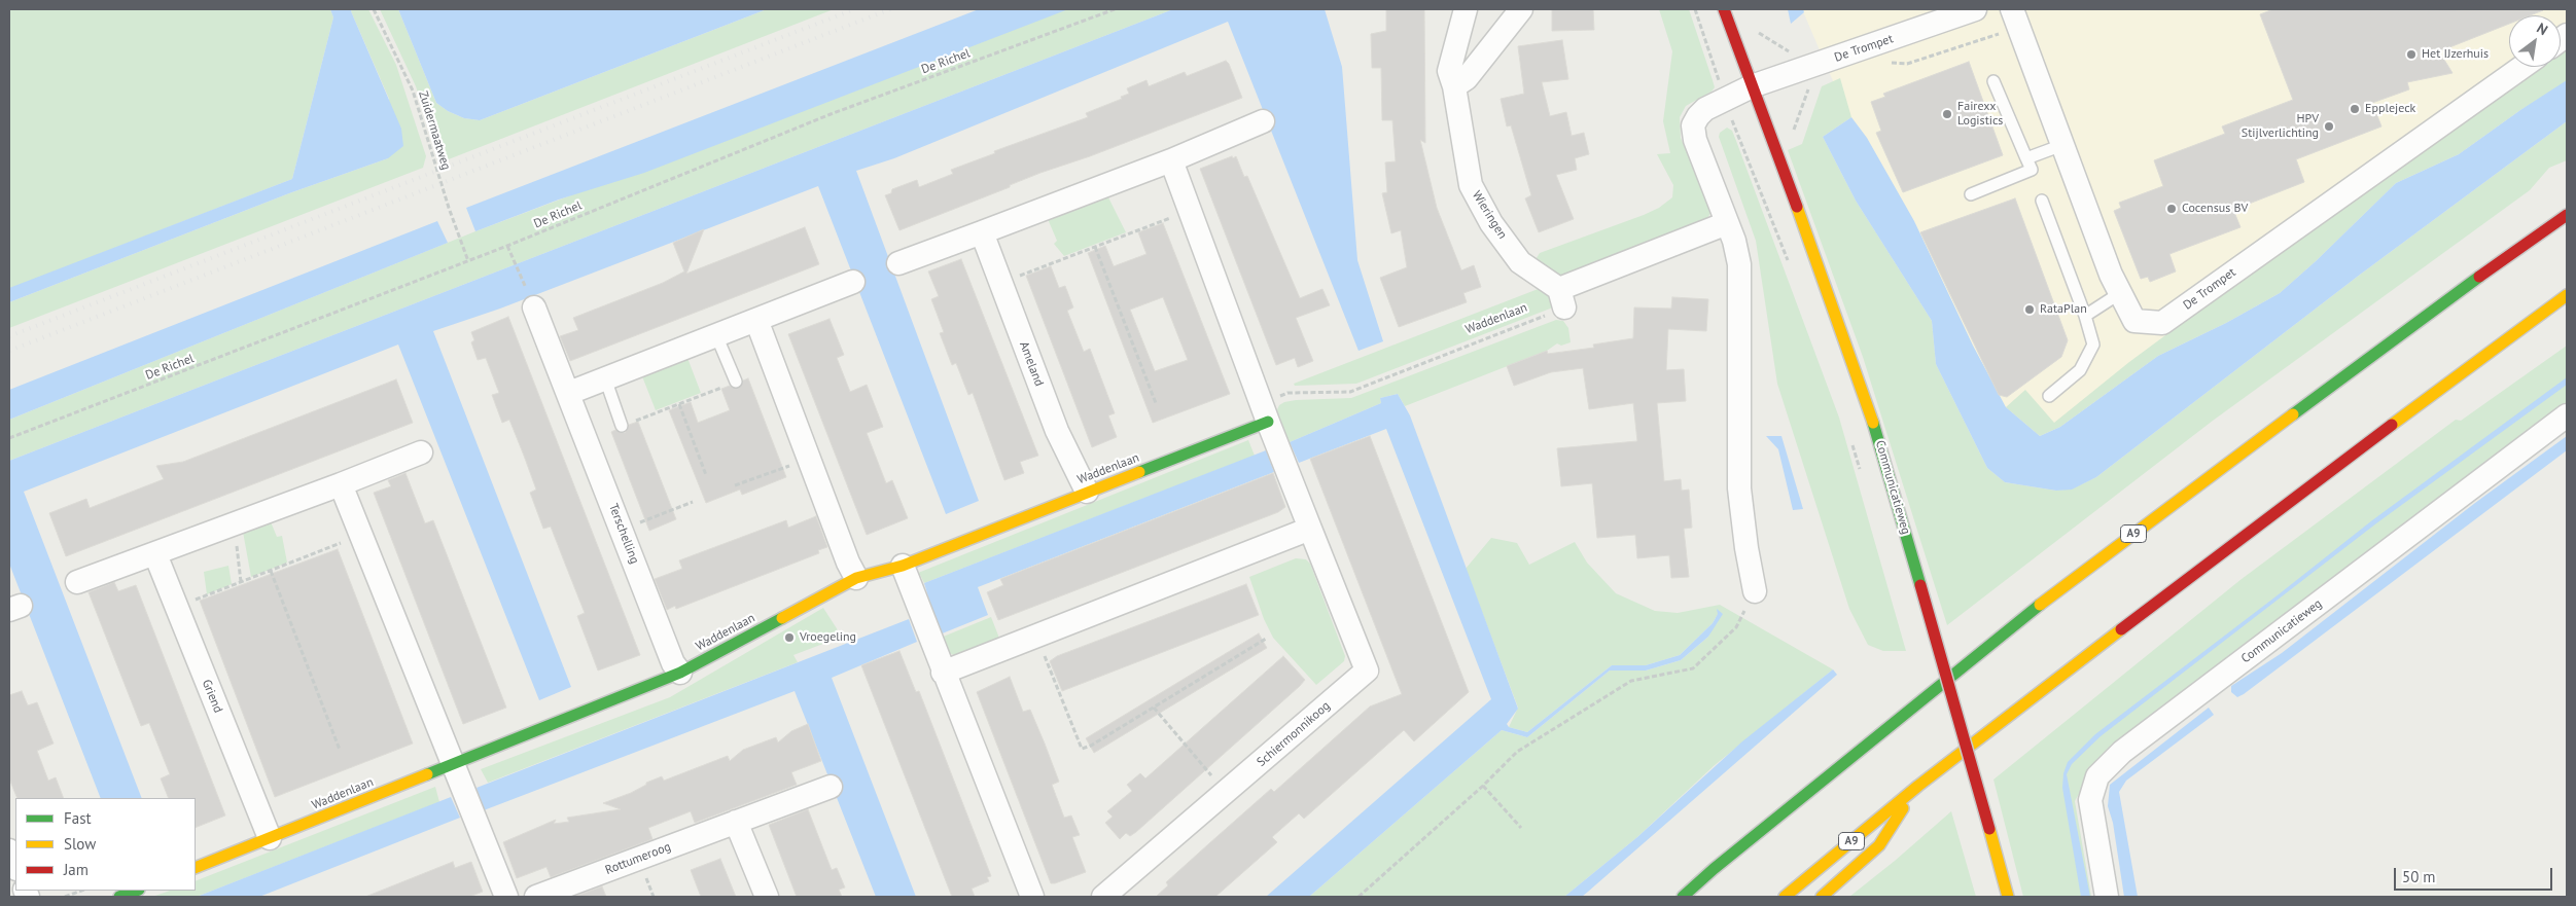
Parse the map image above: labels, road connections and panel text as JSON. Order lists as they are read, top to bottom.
{
  "streets": {
    "main road": ["Waddenlaan", "Communicatieweg", "A9"],
    "street": [
      "De Trompet",
      "Wieringen",
      "Ameland",
      "Terschelling",
      "Griend",
      "Schiermonnikoog",
      "Rottumeroog"
    ],
    "path": ["De Richel", "Zuidermaatweg"]
  },
  "crossings": [
    ["De Trompet", "Communicatieweg"],
    ["De Richel", "Zuidermaatweg"],
    ["Wieringen", "Waddenlaan"],
    ["Waddenlaan", "Ameland"],
    ["Waddenlaan", "Terschelling"],
    ["Waddenlaan", "Griend"],
    ["Waddenlaan", "Schiermonnikoog"]
  ],
  "places": [
    "Het IJzerhuis",
    "Epplejeck",
    "Fairexx Logistics",
    "HPV Stijlverlichting",
    "Cocensus BV",
    "RataPlan",
    "Vroegeling"
  ],
  "legend": ["Fast", "Slow", "Jam"],
  "scale_bar": "50 m",
  "north": "top right"
}
